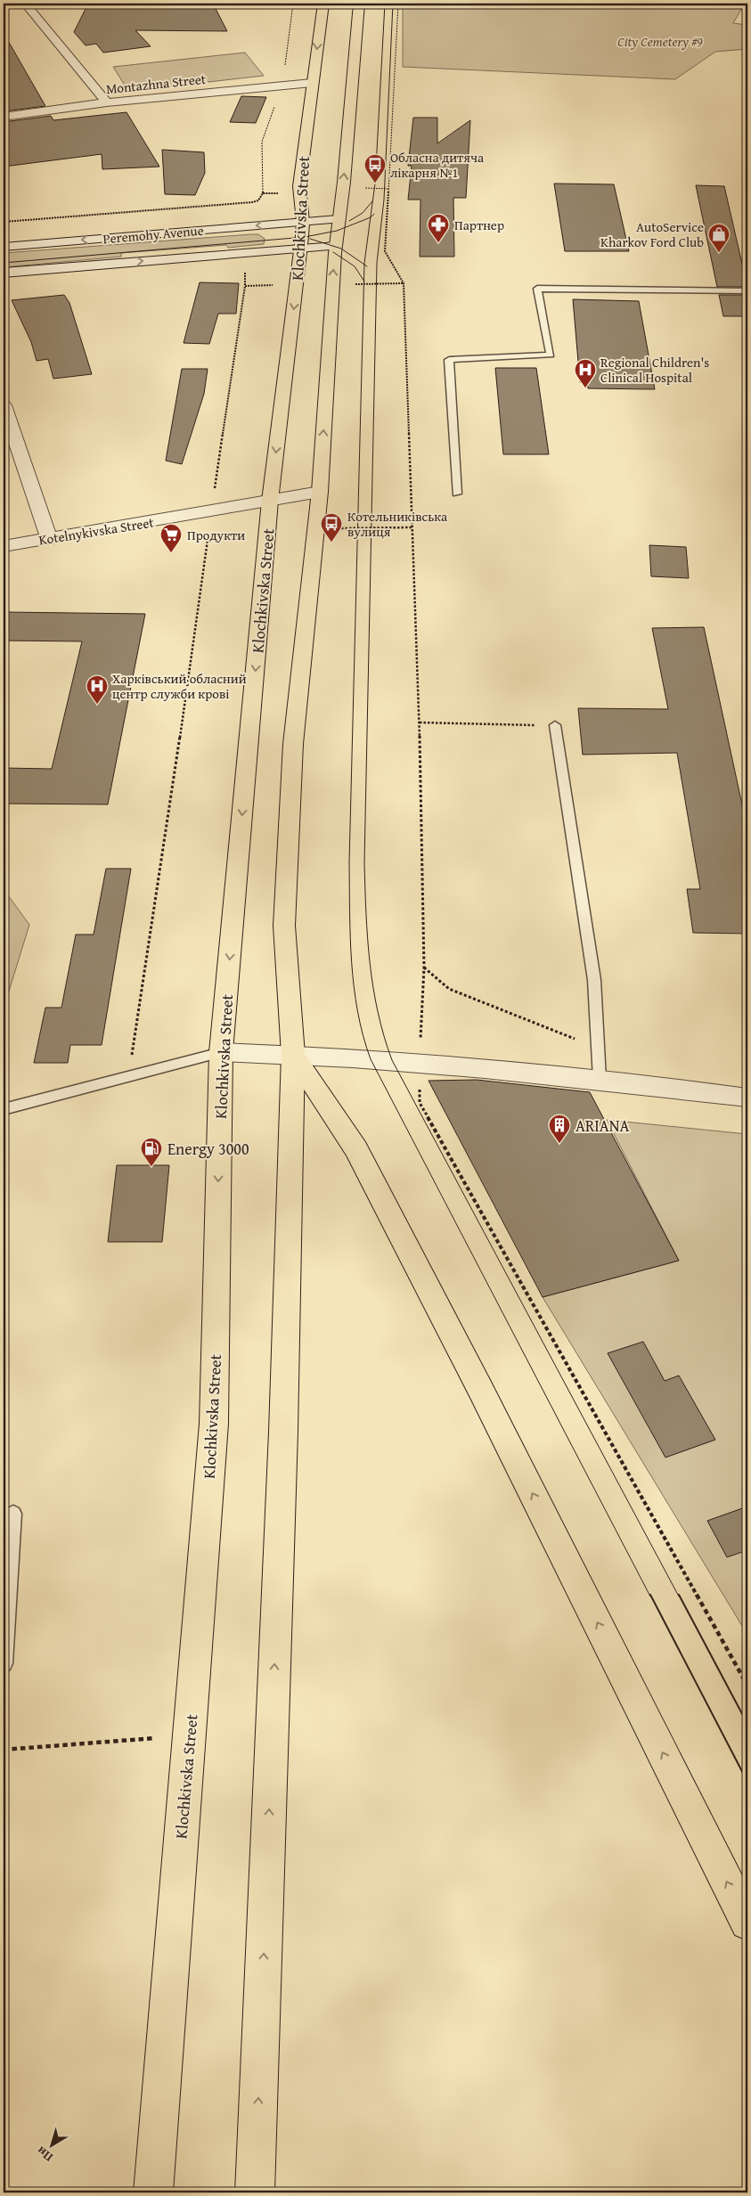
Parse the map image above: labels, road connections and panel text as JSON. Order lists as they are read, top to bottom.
{
  "streets": {
    "main road": ["Klochkivska Street"],
    "street": ["Montazhna Street", "Peremohy Avenue", "Kotelnykivska Street"]
  },
  "crossings": [
    ["Montazhna Street", "Klochkivska Street"],
    ["Klochkivska Street", "Peremohy Avenue"],
    ["Klochkivska Street", "Kotelnykivska Street"]
  ],
  "parks": ["City Cemetery #9"],
  "places": {
    "bus stop": ["Обласна дитяча лікарня №1", "Котельниківська вулиця"],
    "pharmacy": ["Партнер"],
    "shop": ["AutoService Kharkov Ford Club"],
    "hospital": ["Regional Children's Clinical Hospital", "Харківський обласний центр служби крові"],
    "supermarket": ["Продукти"],
    "building": ["ARIANA"],
    "fuel station": ["Energy 3000"]
  },
  "north": "bottom left"
}
